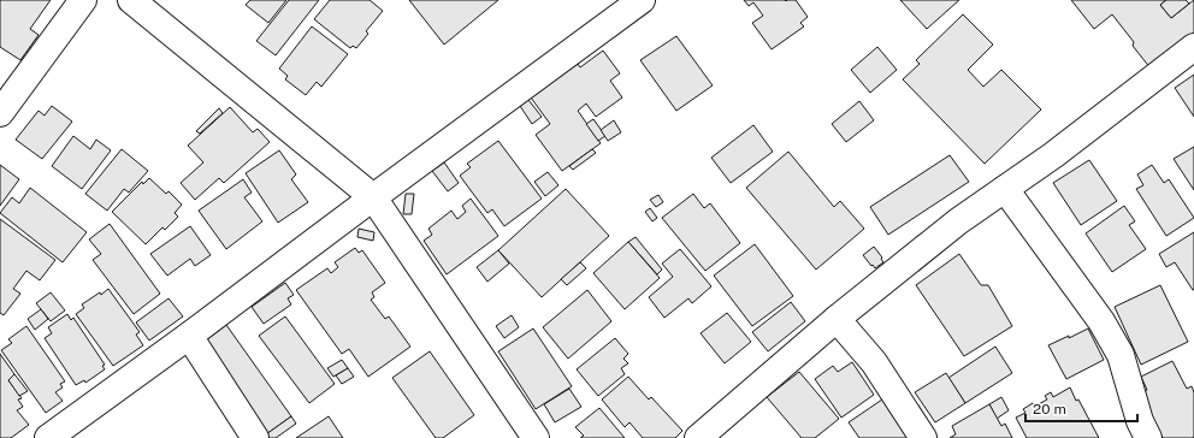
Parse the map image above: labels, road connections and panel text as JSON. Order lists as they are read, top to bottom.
{
  "scale_bar": "20 m"
}
